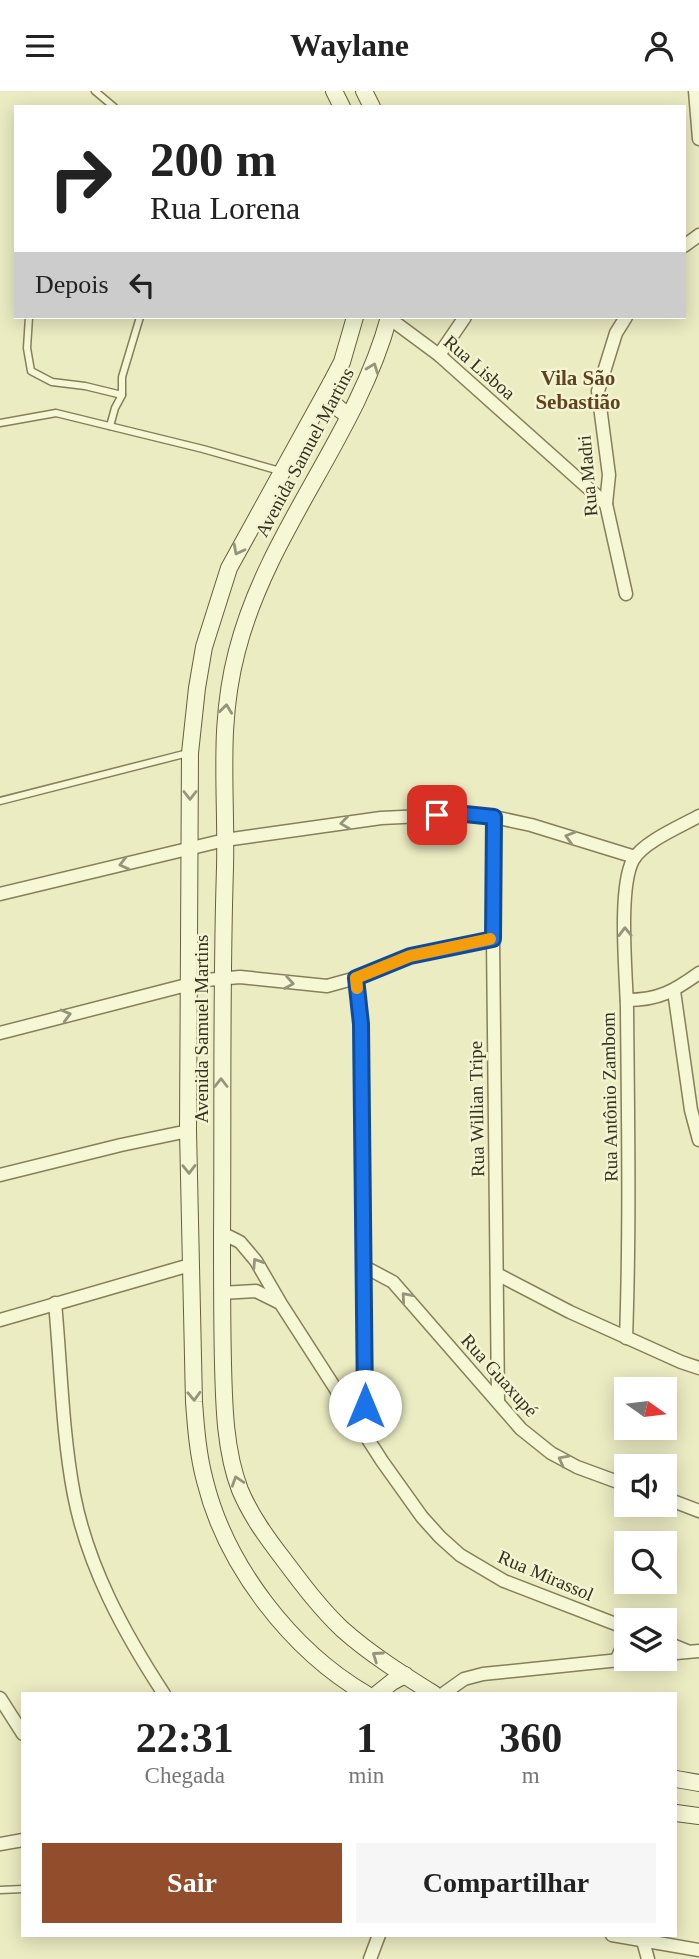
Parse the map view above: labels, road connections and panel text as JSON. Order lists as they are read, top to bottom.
{
  "streets": {
    "main road": ["Avenida Samuel Martins"],
    "street": [
      "Rua Lisboa",
      "Rua Madri",
      "Rua Antônio Zambom",
      "Rua Willian Tripe",
      "Rua Guaxupé",
      "Rua Mirassol"
    ]
  },
  "crossings": [
    ["Rua Lisboa", "Rua Madri"],
    ["Avenida Samuel Martins", "Rua Mirassol"],
    ["Rua Willian Tripe", "Rua Guaxupé"]
  ],
  "one_way": ["Rua Guaxupé"],
  "districts": ["Vila São Sebastião"],
  "north": "right",
  "page": {
    "header": "Waylane",
    "turn": ["200 m", "Rua Lorena"],
    "then": "Depois",
    "eta": [
      "22:31",
      "Chegada",
      "1",
      "min",
      "360",
      "m"
    ],
    "buttons": ["Sair", "Compartilhar"]
  }
}
